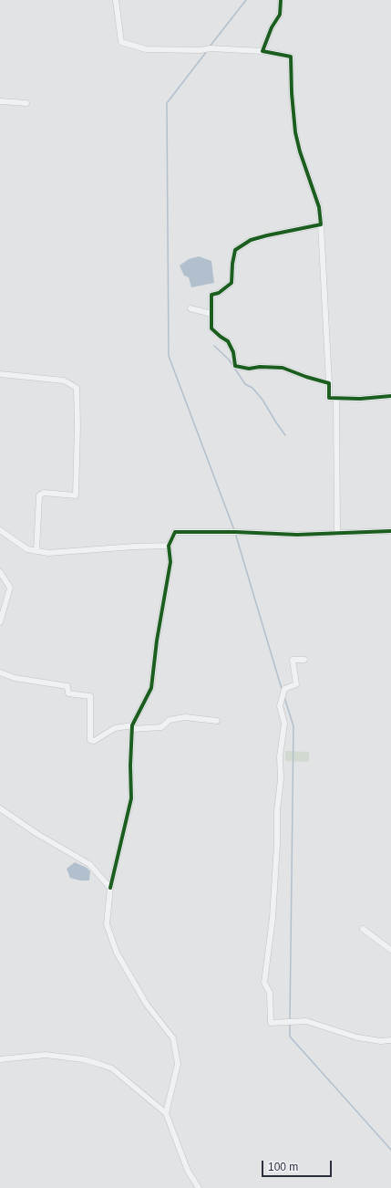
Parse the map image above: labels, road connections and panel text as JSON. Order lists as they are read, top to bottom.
{
  "scale_bar": "100 m"
}
